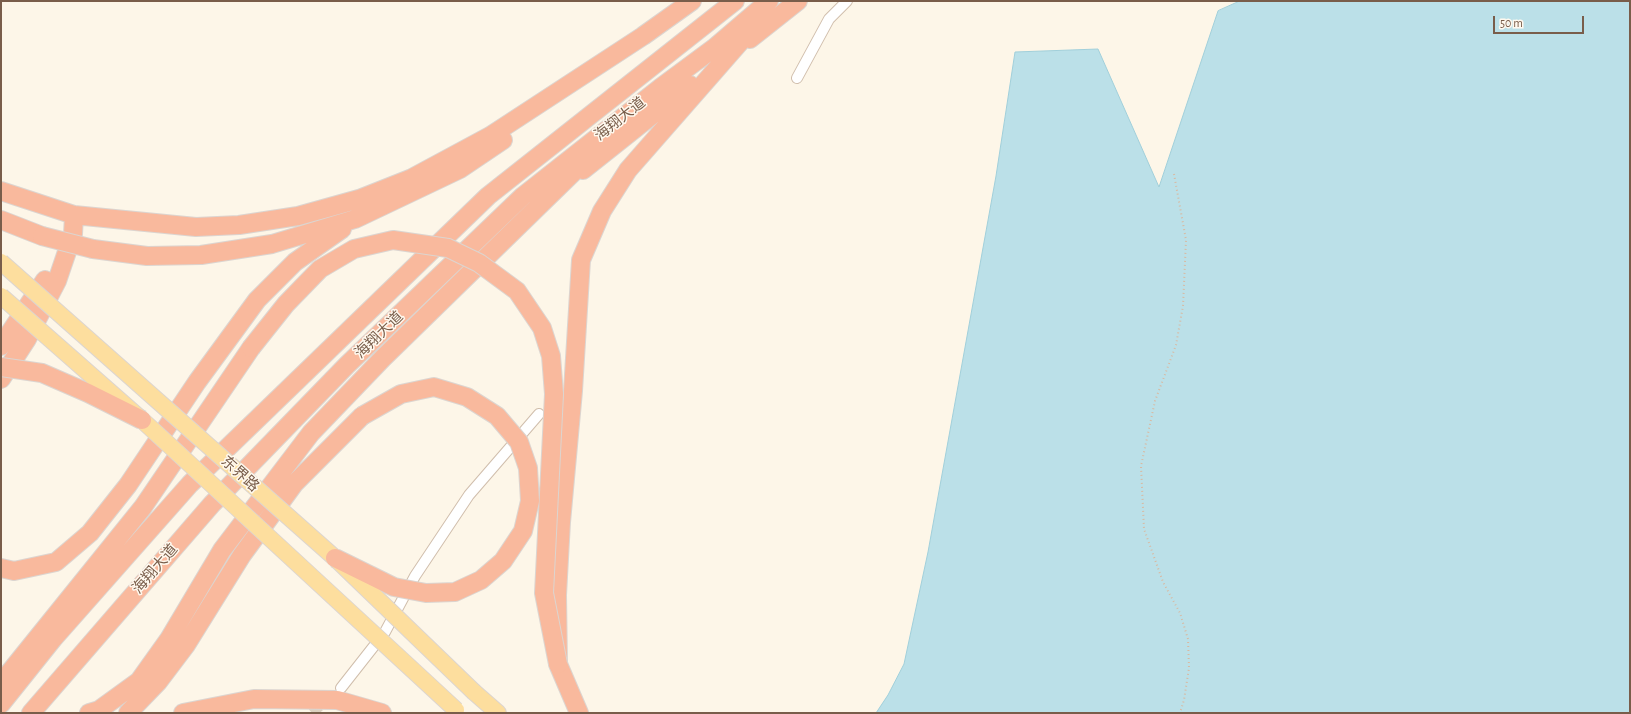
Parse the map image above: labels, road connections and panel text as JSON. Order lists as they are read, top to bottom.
{
  "streets": {
    "highway": ["海翔大道"],
    "main road": ["东界路"]
  },
  "scale_bar": "50 m"
}
